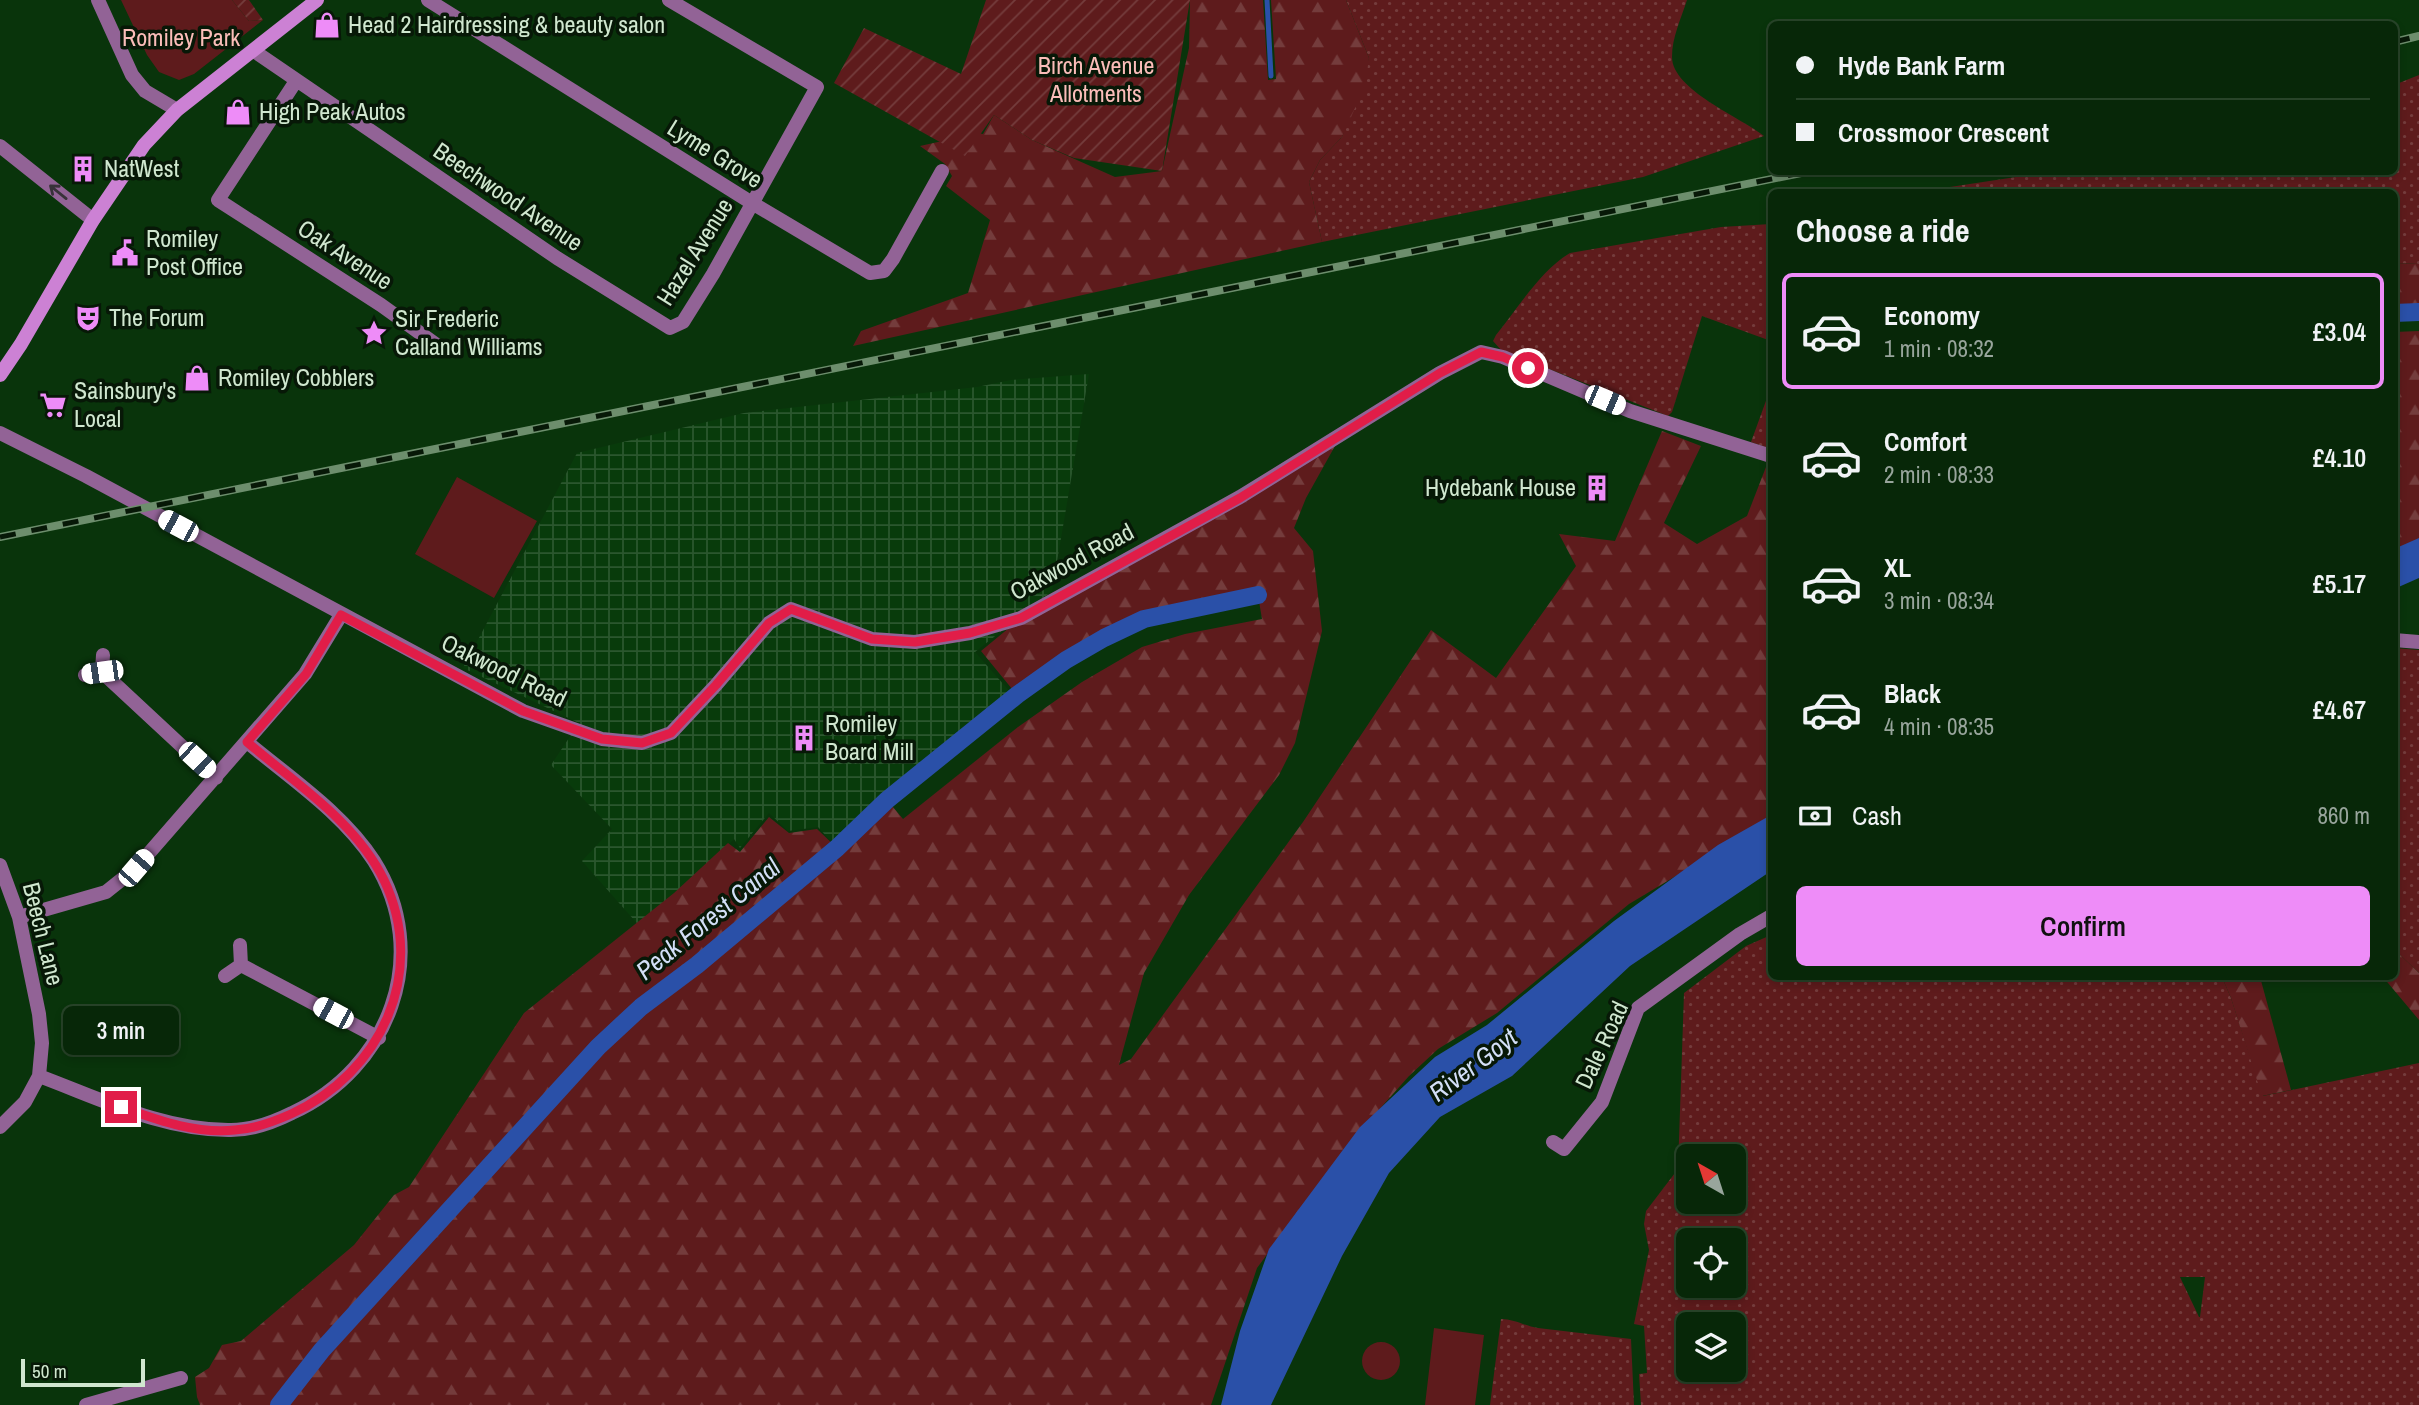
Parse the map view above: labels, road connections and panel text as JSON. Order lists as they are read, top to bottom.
{
  "streets": {
    "street": [
      "Lyme Grove",
      "Beechwood Avenue",
      "Hazel Avenue",
      "Oak Avenue",
      "Oakwood Road",
      "Beech Lane",
      "Dale Road"
    ]
  },
  "crossings": [
    ["Lyme Grove", "Hazel Avenue"],
    ["Beechwood Avenue", "Hazel Avenue"],
    ["Beechwood Avenue", "Oak Avenue"]
  ],
  "water": ["Peak Forest Canal", "River Goyt"],
  "parks": ["Romiley Park", "Birch Avenue Allotments"],
  "places": {
    "shop": ["Head 2 Hairdressing & beauty salon", "High Peak Autos", "Romiley Cobblers"],
    "building": ["NatWest", "Hydebank House", "Romiley Board Mill"],
    "public building": ["Romiley Post Office"],
    "theatre": ["The Forum"],
    "place": ["Sir Frederic Calland Williams"],
    "supermarket": ["Sainsbury's Local"]
  },
  "scale_bar": "50 m",
  "north": "top left",
  "page": {
    "banner": ["Hyde Bank Farm", "Crossmoor Crescent"],
    "heading": "Choose a ride",
    "list": [
      {
        "name": "Economy",
        "note": "1 min · 08:32",
        "value": "£3.04"
      },
      {
        "name": "Comfort",
        "note": "2 min · 08:33",
        "value": "£4.10"
      },
      {
        "name": "XL",
        "note": "3 min · 08:34",
        "value": "£5.17"
      },
      {
        "name": "Black",
        "note": "4 min · 08:35",
        "value": "£4.67"
      }
    ],
    "pay": ["Cash", "860 m"],
    "buttons": "Confirm",
    "bubble": "3 min",
    "scale": "50 m"
  }
}
